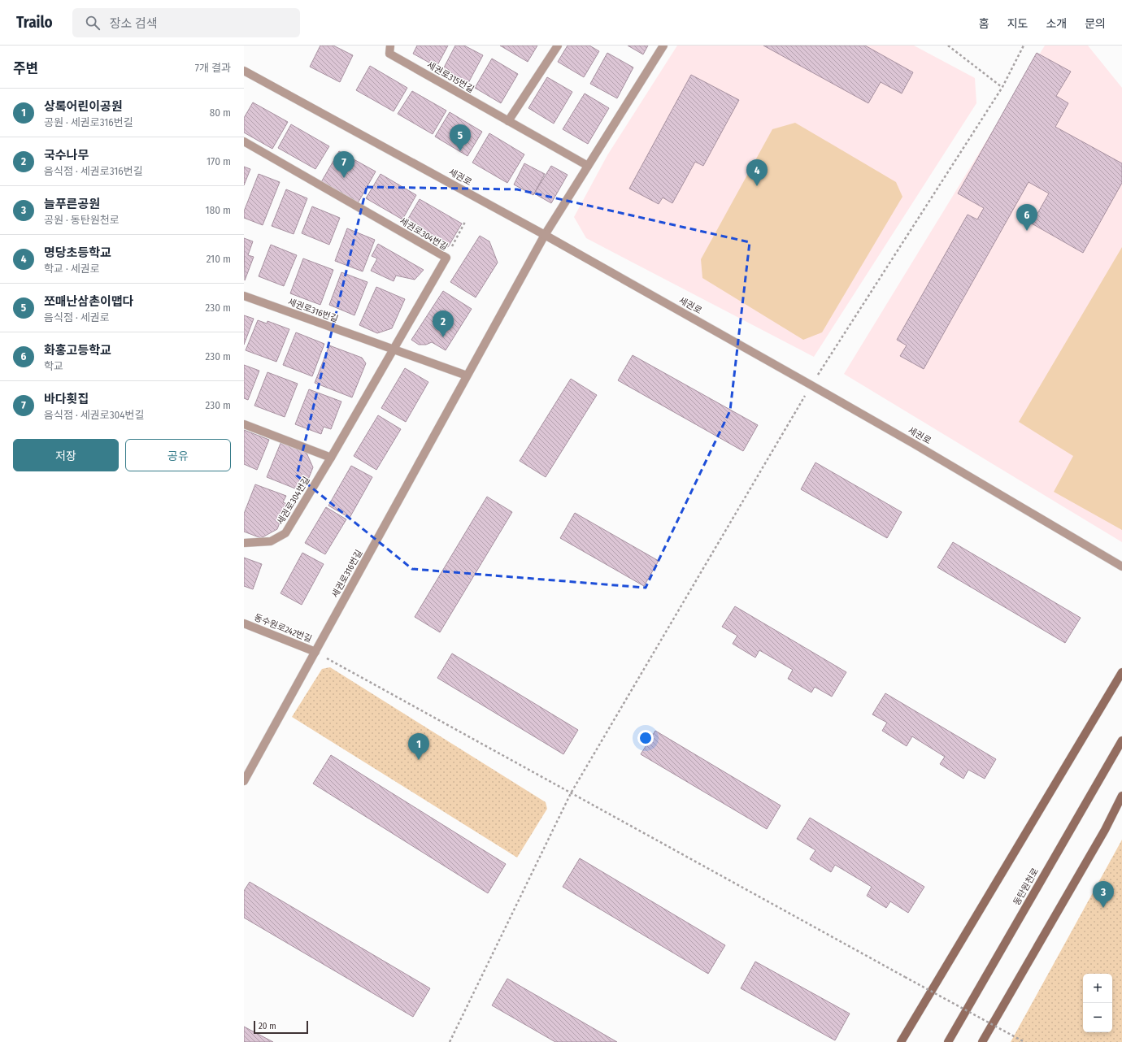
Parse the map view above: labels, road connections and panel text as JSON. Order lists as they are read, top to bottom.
{
  "streets": {
    "main road": ["동탄원천로"],
    "street": [
      "세권로315번길",
      "세권로",
      "세권로304번길",
      "세권로316번길",
      "동수원로242번길"
    ]
  },
  "crossings": [
    ["세권로", "세권로316번길"],
    ["세권로304번길", "세권로316번길"],
    ["세권로316번길", "동수원로242번길"]
  ],
  "scale_bar": "20 m",
  "page": {
    "header": "Trailo",
    "search": "장소 검색",
    "nav": [
      "홈",
      "지도",
      "소개",
      "문의"
    ],
    "heading": ["주변", "7개 결과"],
    "list": [
      {
        "mark": "1",
        "name": "상록어린이공원",
        "note": "공원 · 세권로316번길",
        "value": "80 m"
      },
      {
        "mark": "2",
        "name": "국수나무",
        "note": "음식점 · 세권로316번길",
        "value": "170 m"
      },
      {
        "mark": "3",
        "name": "늘푸른공원",
        "note": "공원 · 동탄원천로",
        "value": "180 m"
      },
      {
        "mark": "4",
        "name": "명당초등학교",
        "note": "학교 · 세권로",
        "value": "210 m"
      },
      {
        "mark": "5",
        "name": "쪼매난삼촌이맵다",
        "note": "음식점 · 세권로",
        "value": "230 m"
      },
      {
        "mark": "6",
        "name": "화홍고등학교",
        "note": "학교",
        "value": "230 m"
      },
      {
        "mark": "7",
        "name": "바다횟집",
        "note": "음식점 · 세권로304번길",
        "value": "230 m"
      }
    ],
    "pins": [
      "5",
      "7",
      "4",
      "6",
      "2",
      "1",
      "3"
    ],
    "buttons": ["저장", "공유"],
    "map_buttons": ["+", "−"],
    "scale": "20 m"
  }
}
